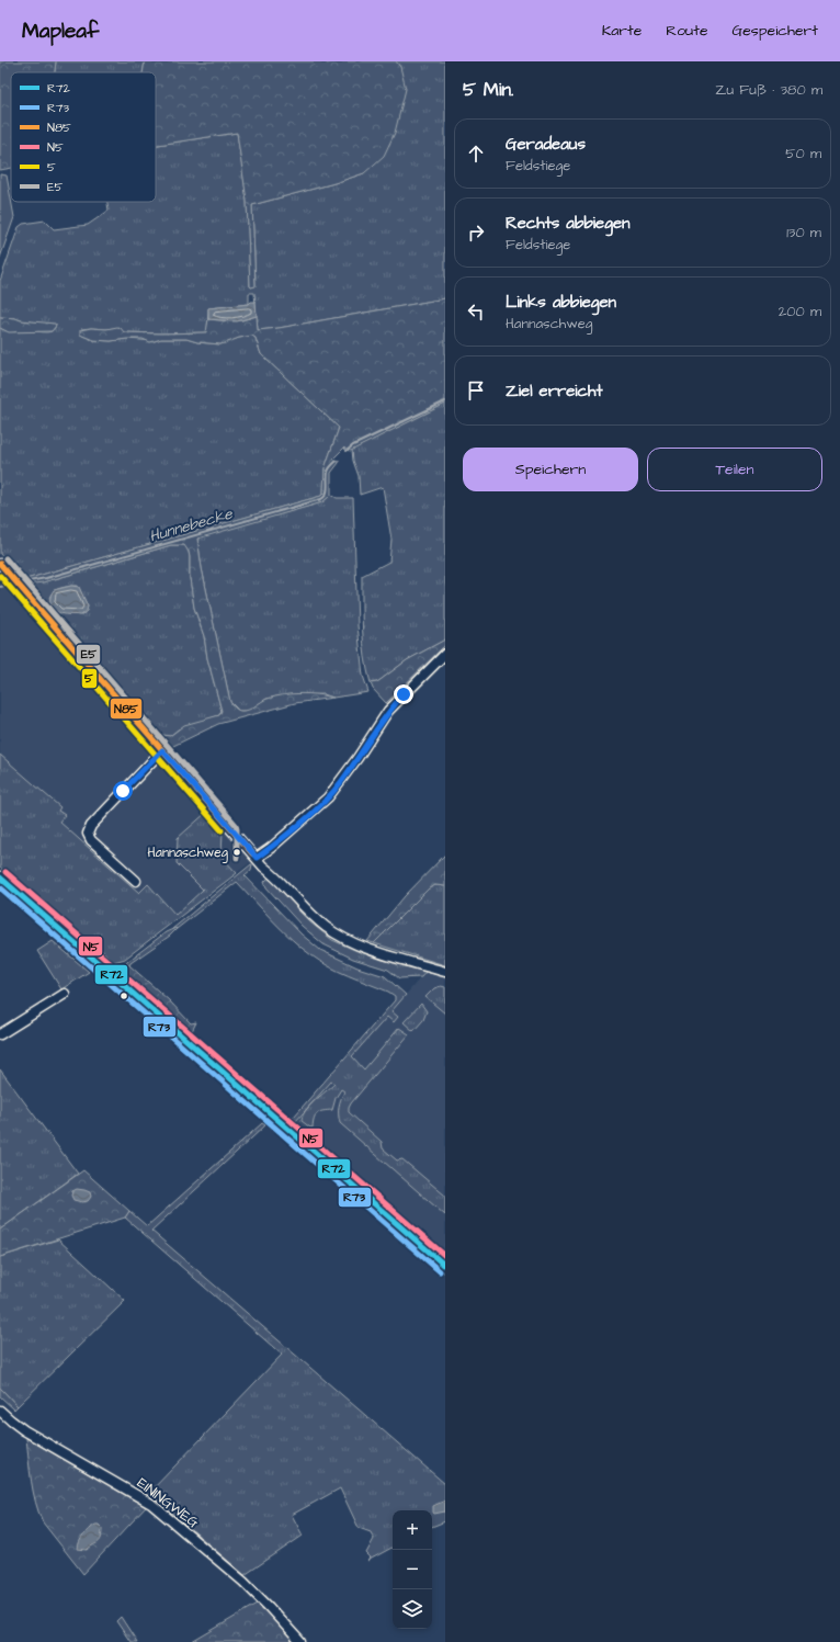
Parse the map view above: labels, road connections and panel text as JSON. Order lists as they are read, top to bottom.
{
  "streets": {
    "street": ["EININGWEG"]
  },
  "water": ["Hunnebecke"],
  "places": ["Hannaschweg"],
  "lines": [
    "transit line E5",
    "transit line N85",
    "transit line 5",
    "transit line N5",
    "transit line R72",
    "transit line R73"
  ],
  "legend": [
    "R72",
    "R73",
    "N85",
    "N5",
    "5",
    "E5"
  ],
  "page": {
    "header": "Mapleaf",
    "nav": ["Karte", "Route", "Gespeichert"],
    "heading": ["5 Min.", "Zu Fuß · 380 m"],
    "list": [
      ["Geradeaus", "Feldstiege", "50 m"],
      ["Rechts abbiegen", "Feldstiege", "130 m"],
      ["Links abbiegen", "Hannaschweg", "200 m"],
      "Ziel erreicht"
    ],
    "buttons": ["Speichern", "Teilen"],
    "map_buttons": ["+", "−"]
  }
}
